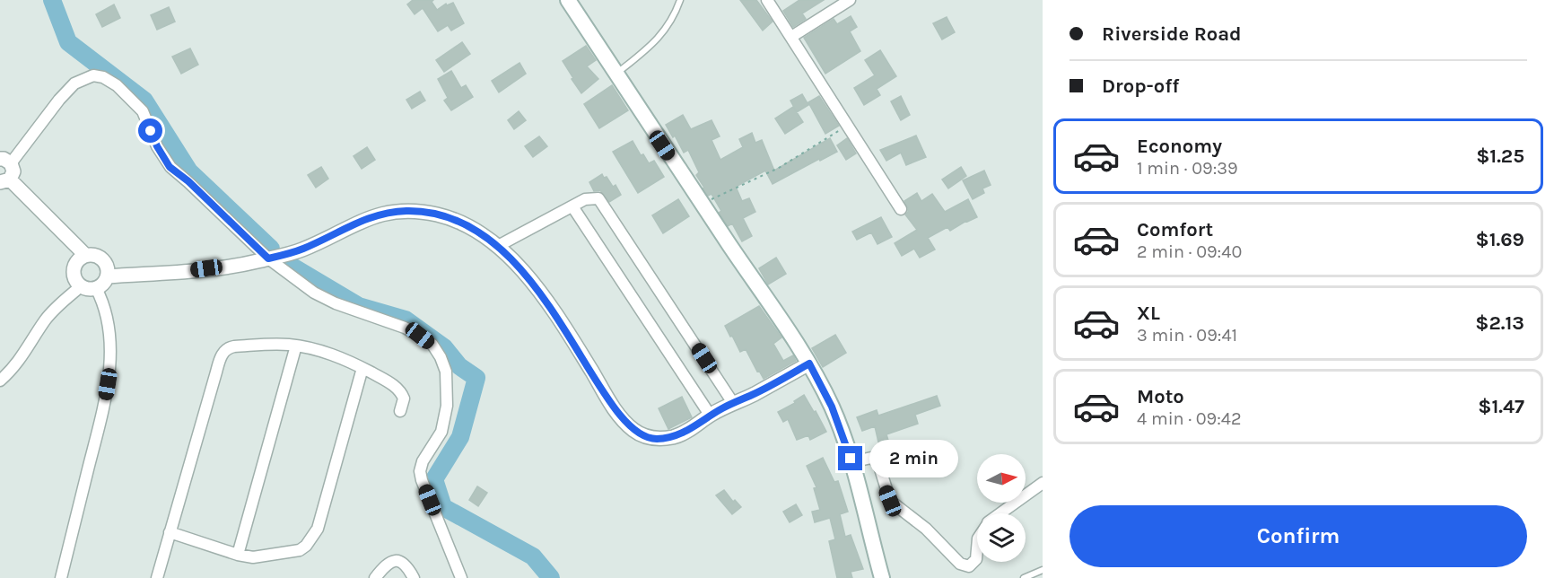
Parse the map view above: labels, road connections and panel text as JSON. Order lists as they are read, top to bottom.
{
  "north": "right",
  "page": {
    "banner": ["Riverside Road", "Drop-off"],
    "list": [
      {
        "name": "Economy",
        "note": "1 min · 09:39",
        "value": "$1.25"
      },
      {
        "name": "Comfort",
        "note": "2 min · 09:40",
        "value": "$1.69"
      },
      {
        "name": "XL",
        "note": "3 min · 09:41",
        "value": "$2.13"
      },
      {
        "name": "Moto",
        "note": "4 min · 09:42",
        "value": "$1.47"
      }
    ],
    "bubble": "2 min",
    "buttons": "Confirm"
  }
}
